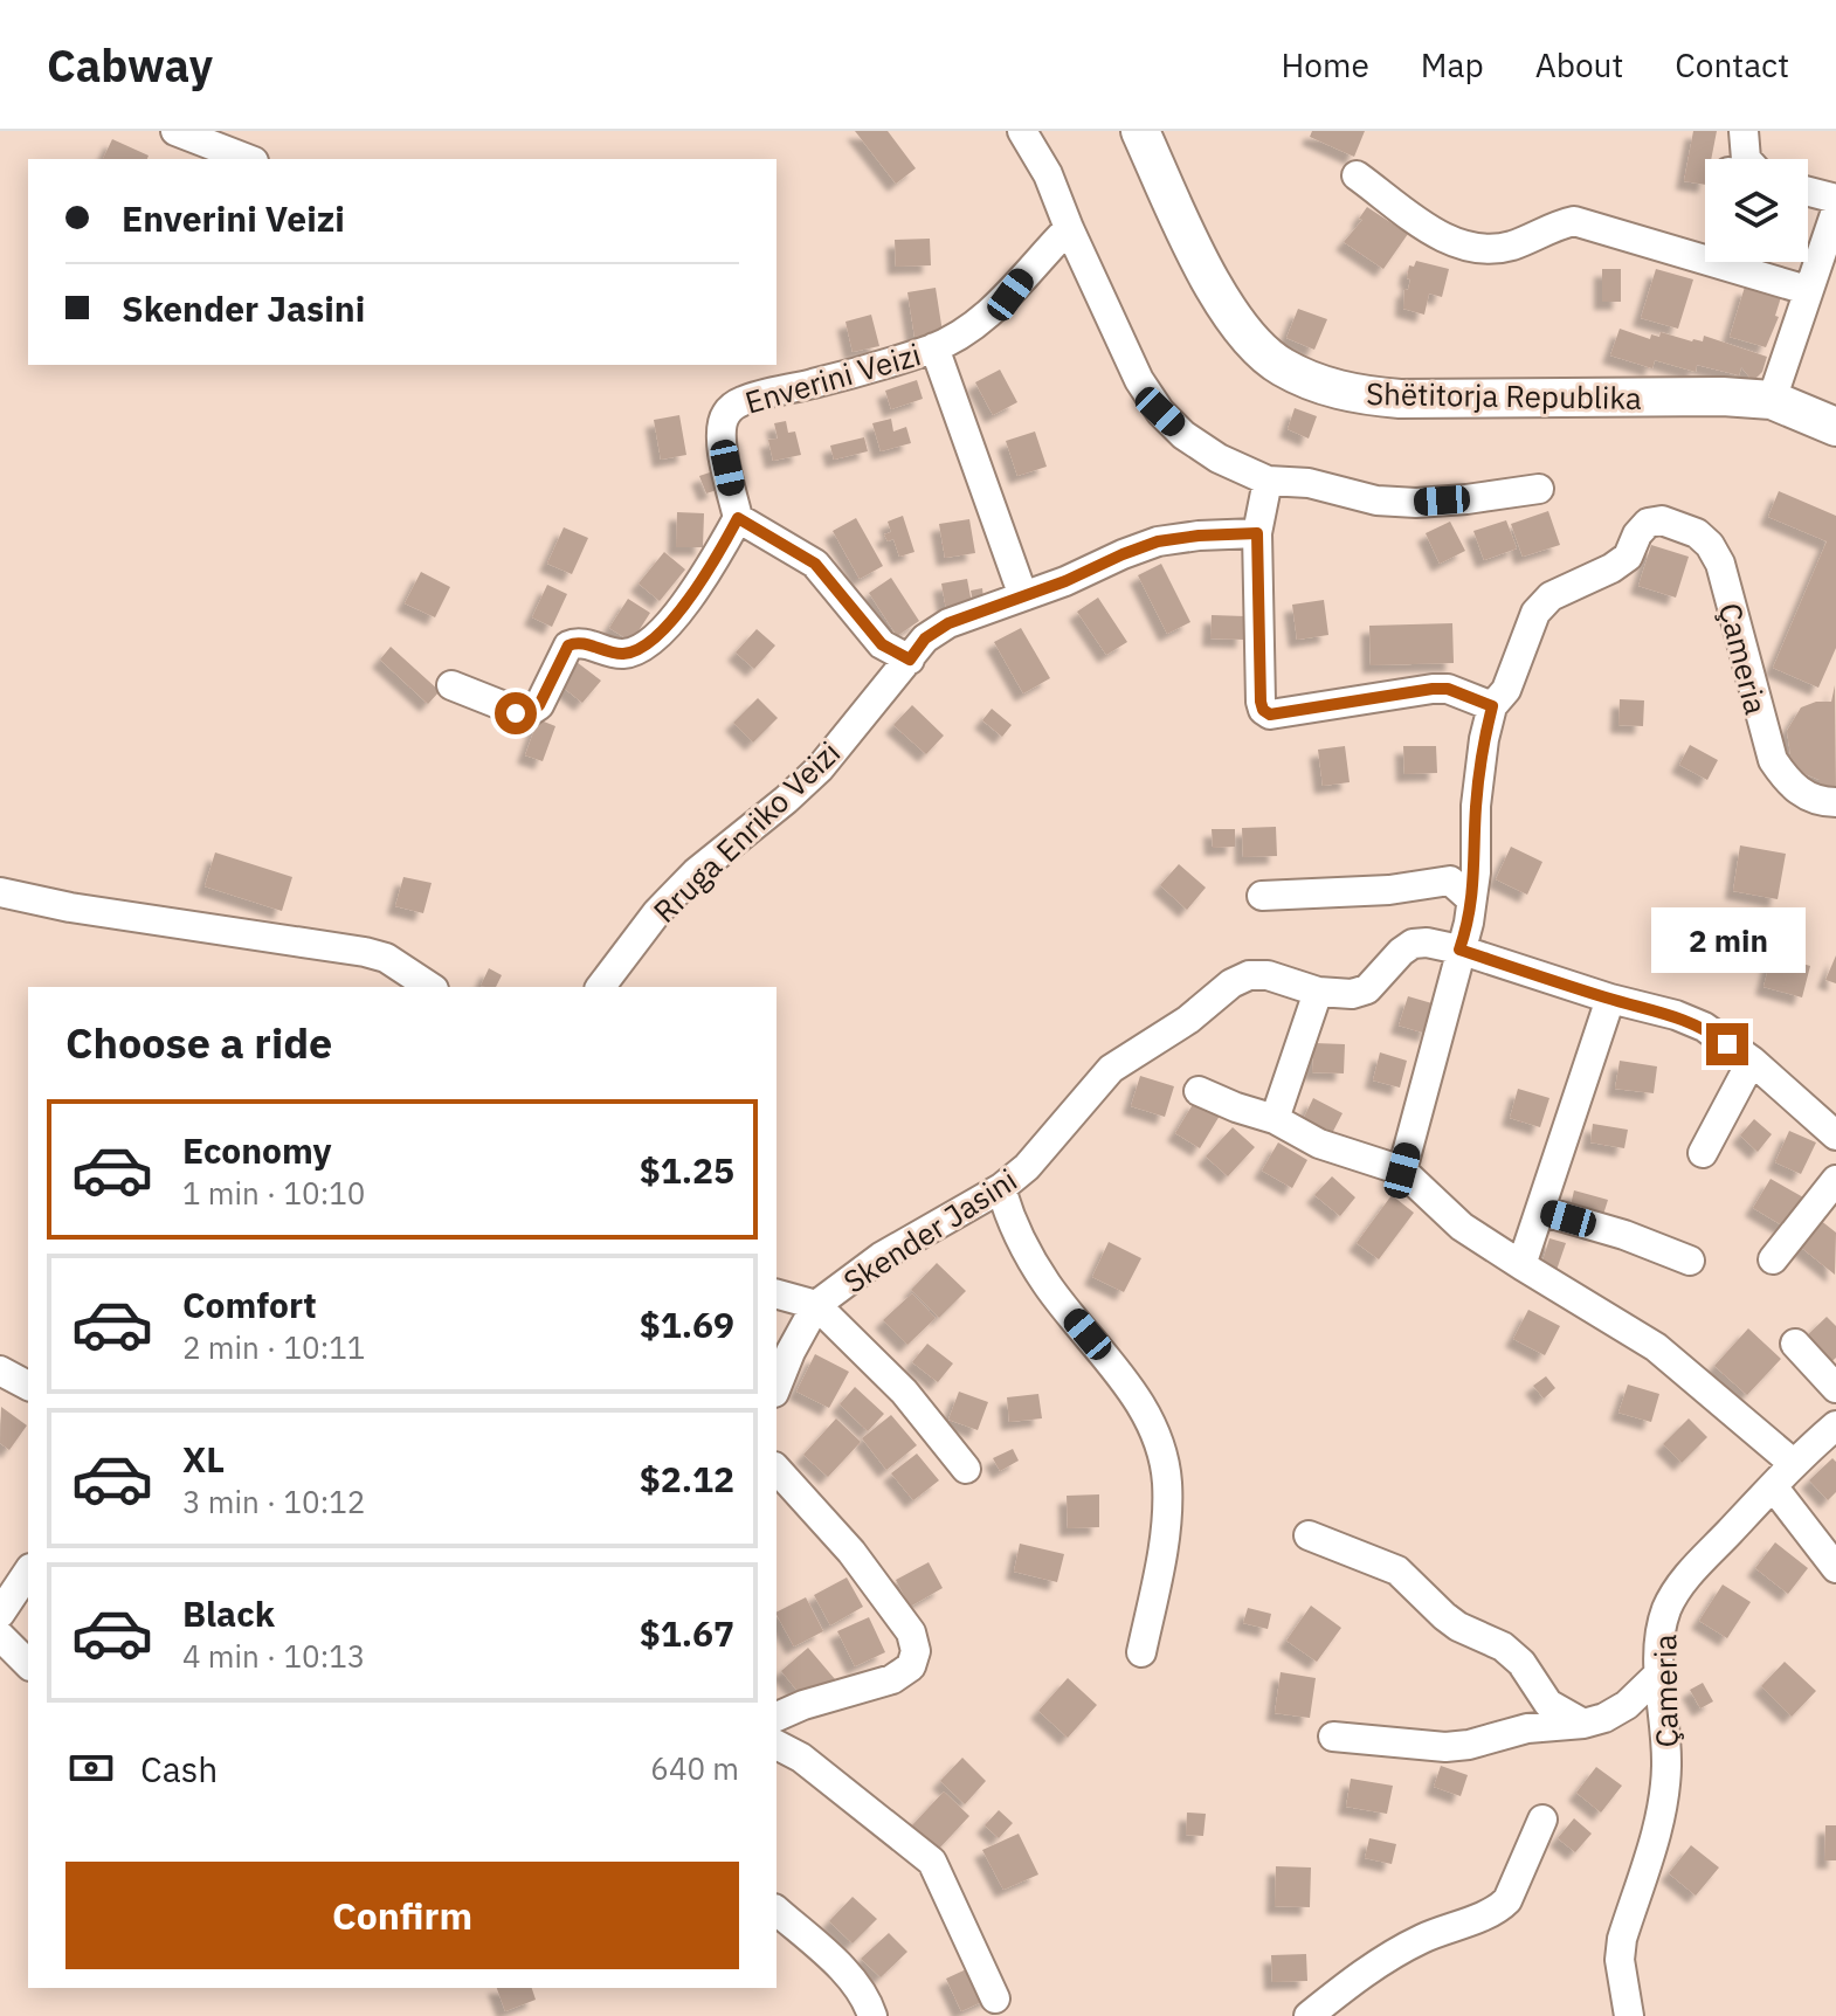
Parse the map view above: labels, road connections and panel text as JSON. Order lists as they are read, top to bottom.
{
  "streets": {
    "main road": ["Shëtitorja Republika"],
    "street": [
      "Enverini Veizi",
      "Çameria",
      "Rruga Enriko Veizi",
      "Skender Jasini"
    ]
  },
  "page": {
    "header": "Cabway",
    "nav": [
      "Home",
      "Map",
      "About",
      "Contact"
    ],
    "banner": ["Enverini Veizi", "Skender Jasini"],
    "bubble": "2 min",
    "heading": "Choose a ride",
    "list": [
      {
        "name": "Economy",
        "note": "1 min · 10:10",
        "value": "$1.25"
      },
      {
        "name": "Comfort",
        "note": "2 min · 10:11",
        "value": "$1.69"
      },
      {
        "name": "XL",
        "note": "3 min · 10:12",
        "value": "$2.12"
      },
      {
        "name": "Black",
        "note": "4 min · 10:13",
        "value": "$1.67"
      }
    ],
    "pay": ["Cash", "640 m"],
    "buttons": "Confirm"
  }
}
